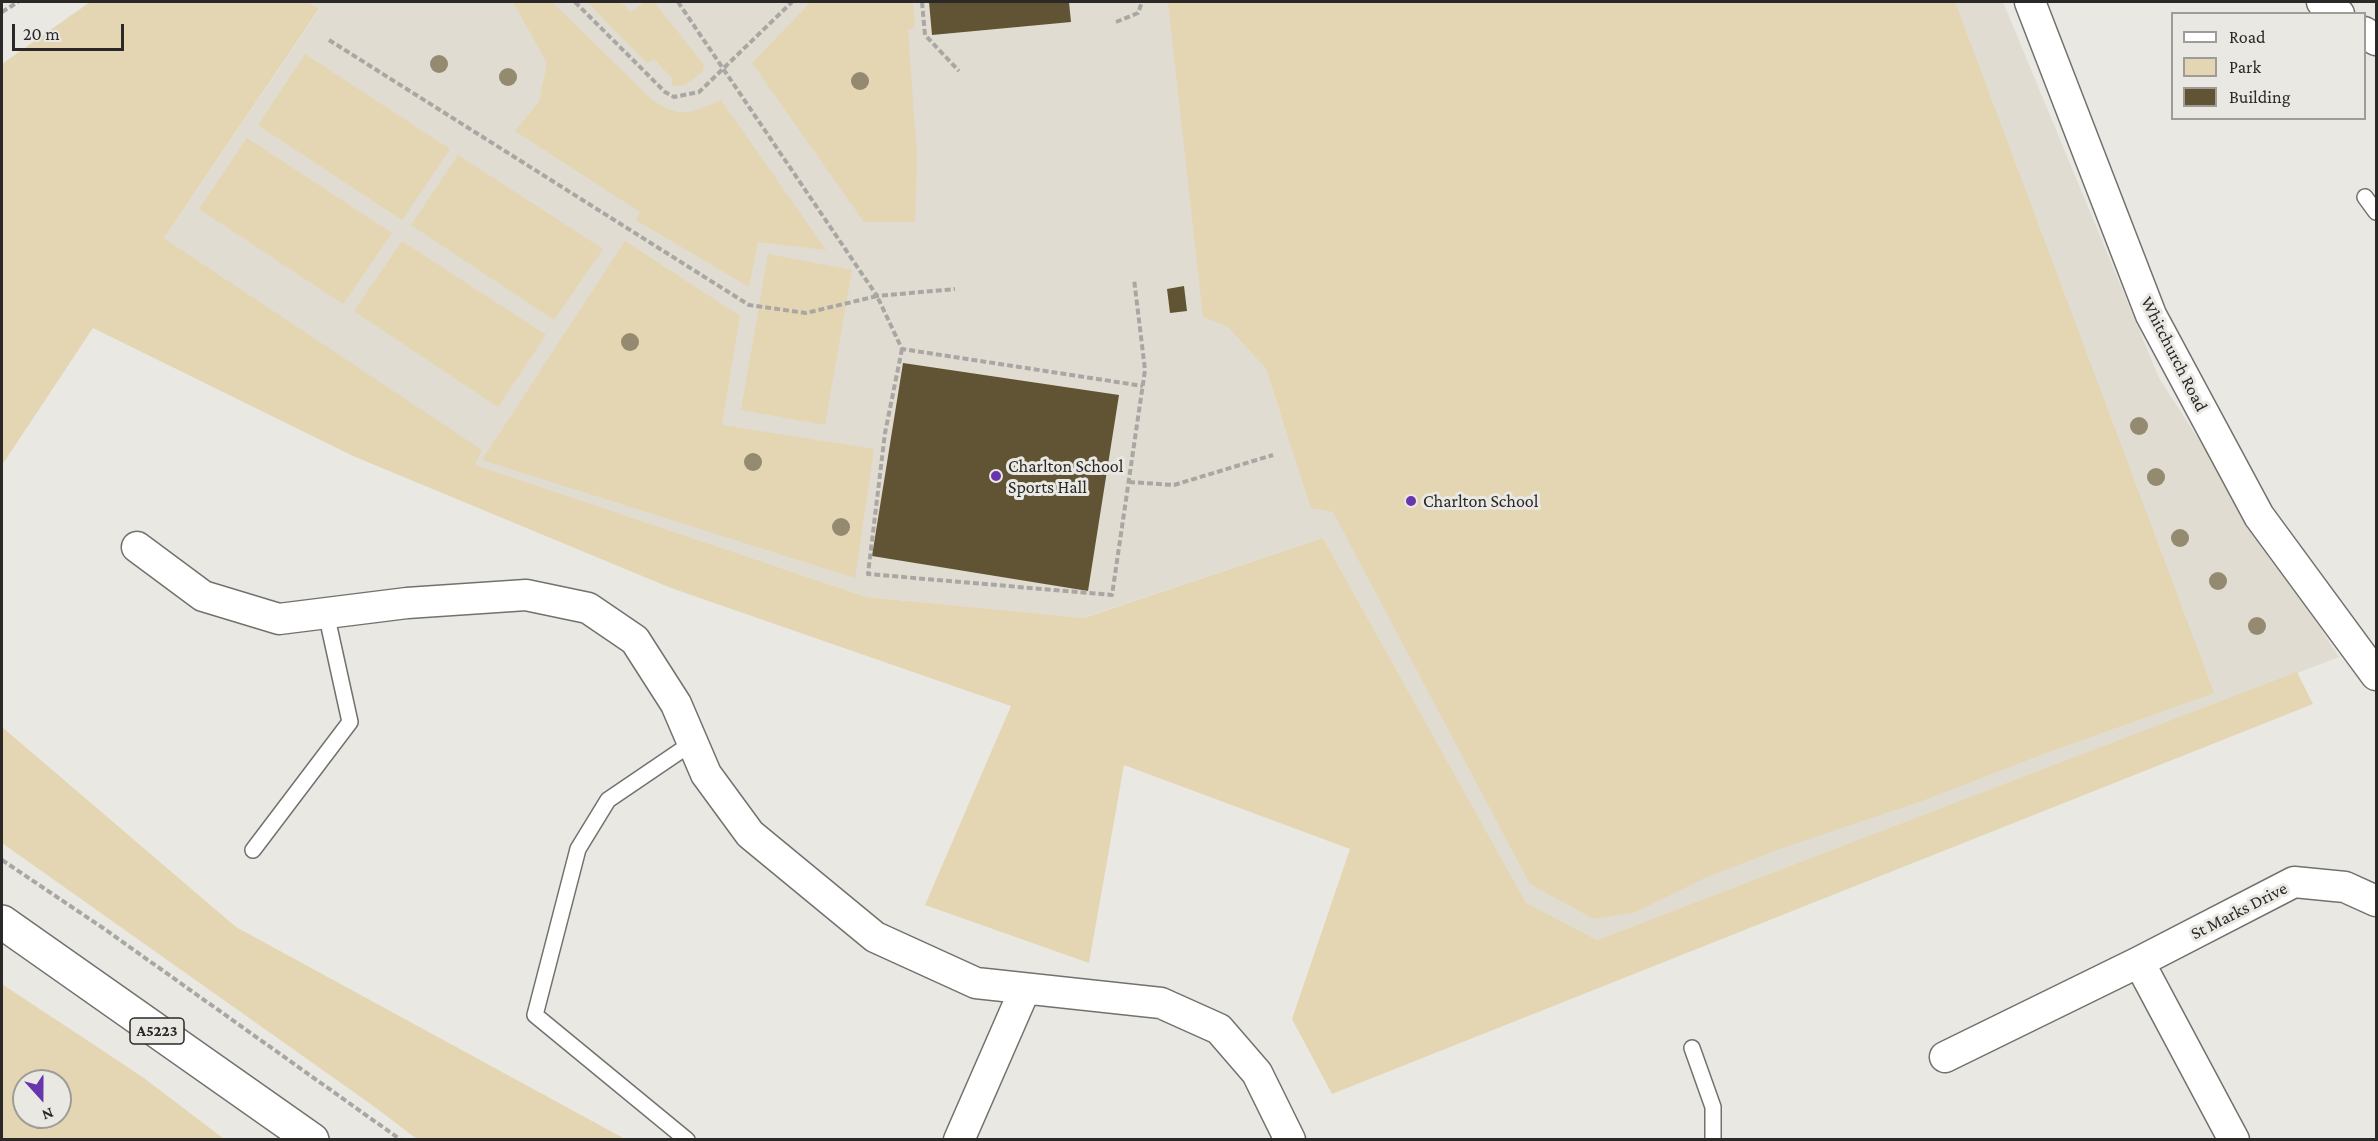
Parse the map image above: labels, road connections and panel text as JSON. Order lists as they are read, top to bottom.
{
  "streets": {
    "main road": ["A5223"],
    "street": ["Whitchurch Road", "St Marks Drive"]
  },
  "places": ["Charlton School Sports Hall", "Charlton School"],
  "legend": ["Road", "Park", "Building"],
  "scale_bar": "20 m",
  "north": "bottom"
}
